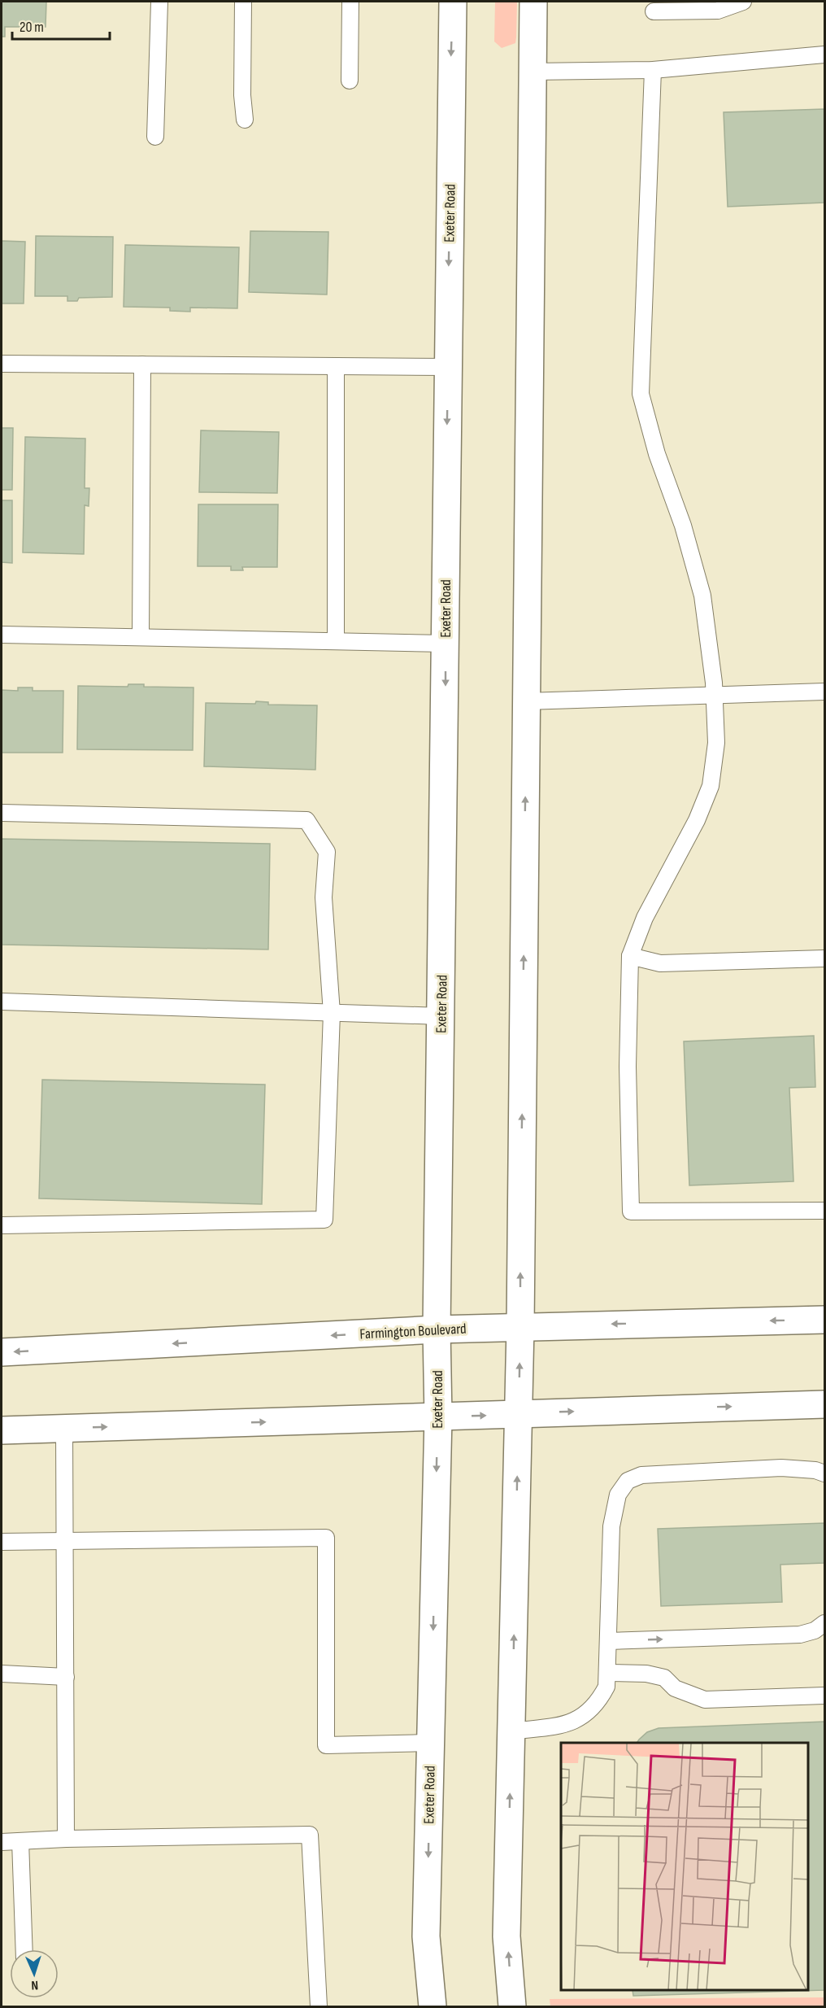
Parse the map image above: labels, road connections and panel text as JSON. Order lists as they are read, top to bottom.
{
  "streets": {
    "street": ["Exeter Road", "Farmington Boulevard"]
  },
  "crossings": [
    ["Exeter Road", "Farmington Boulevard"]
  ],
  "scale_bar": "20 m",
  "north": "bottom"
}
